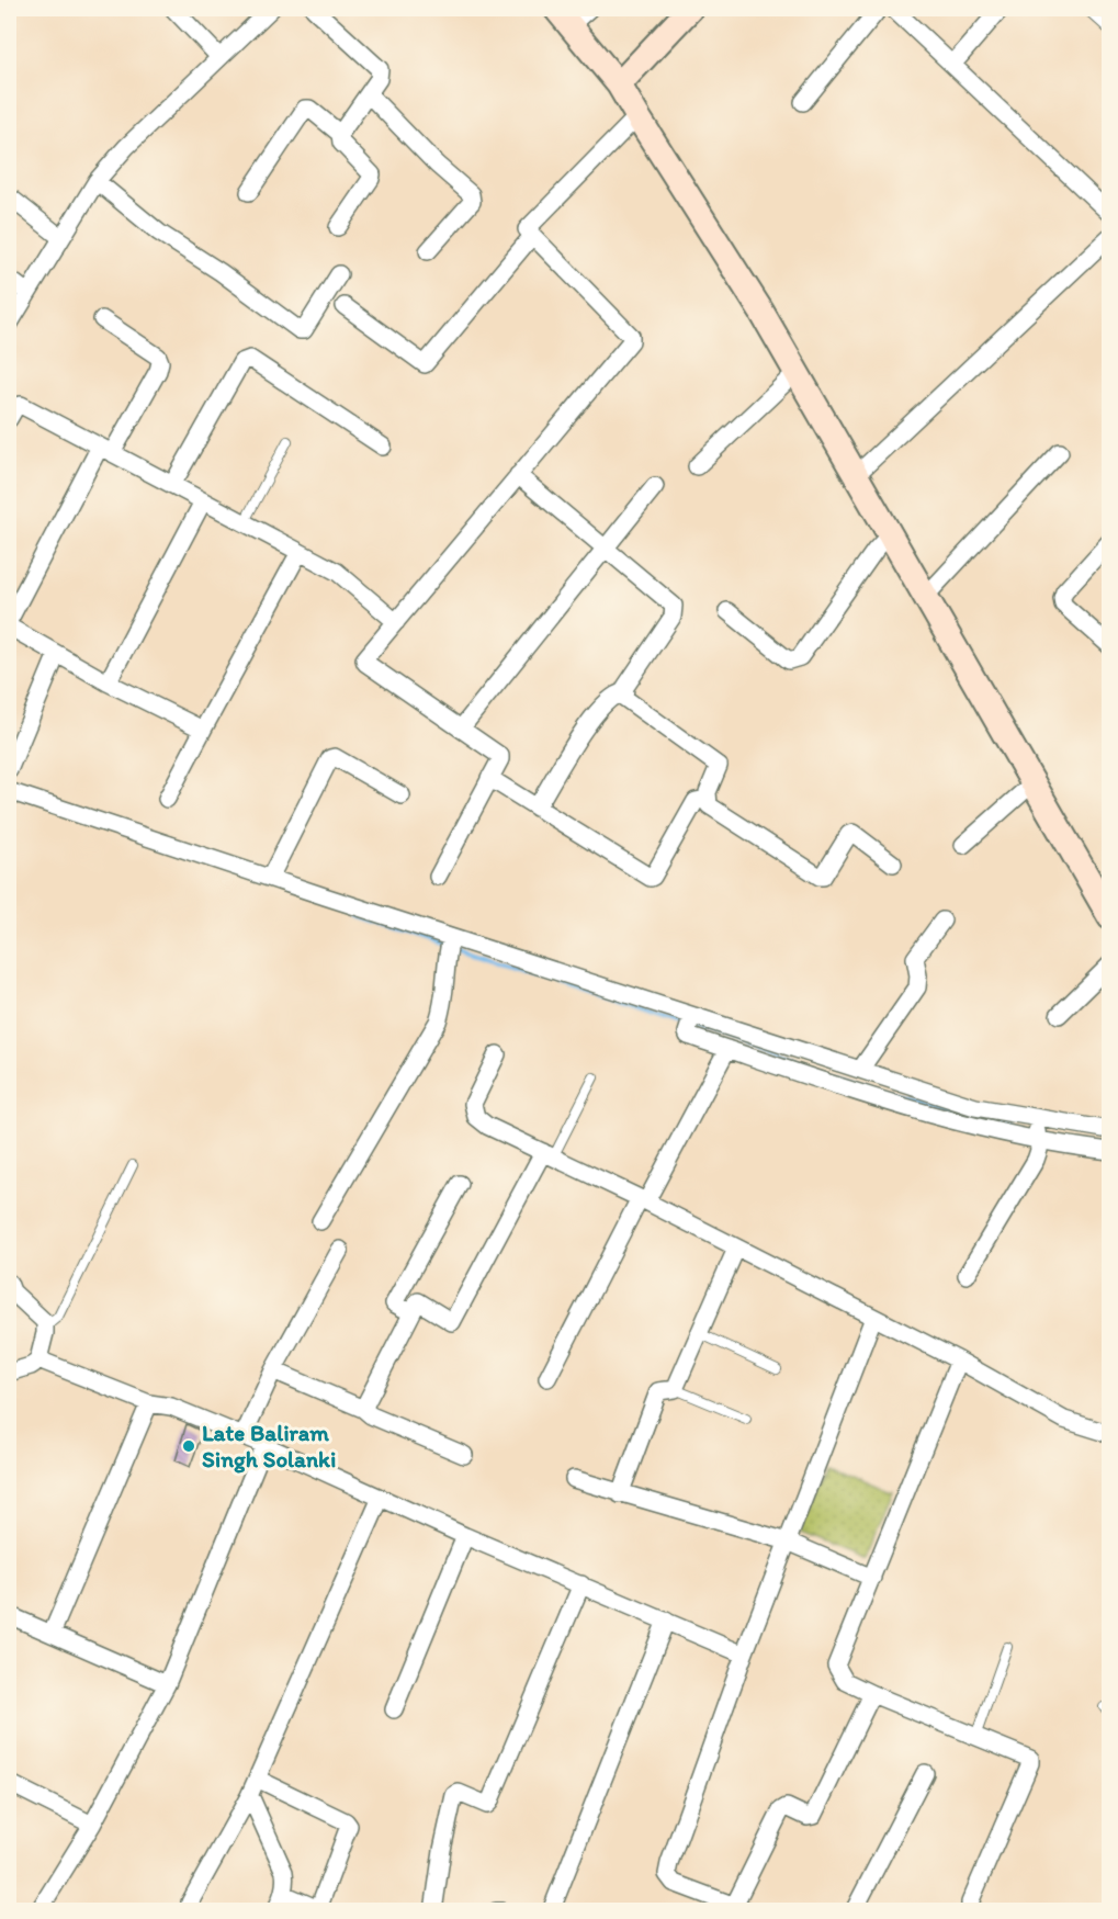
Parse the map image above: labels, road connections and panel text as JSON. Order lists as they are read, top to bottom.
{
  "places": ["Late Baliram Singh Solanki"]
}
